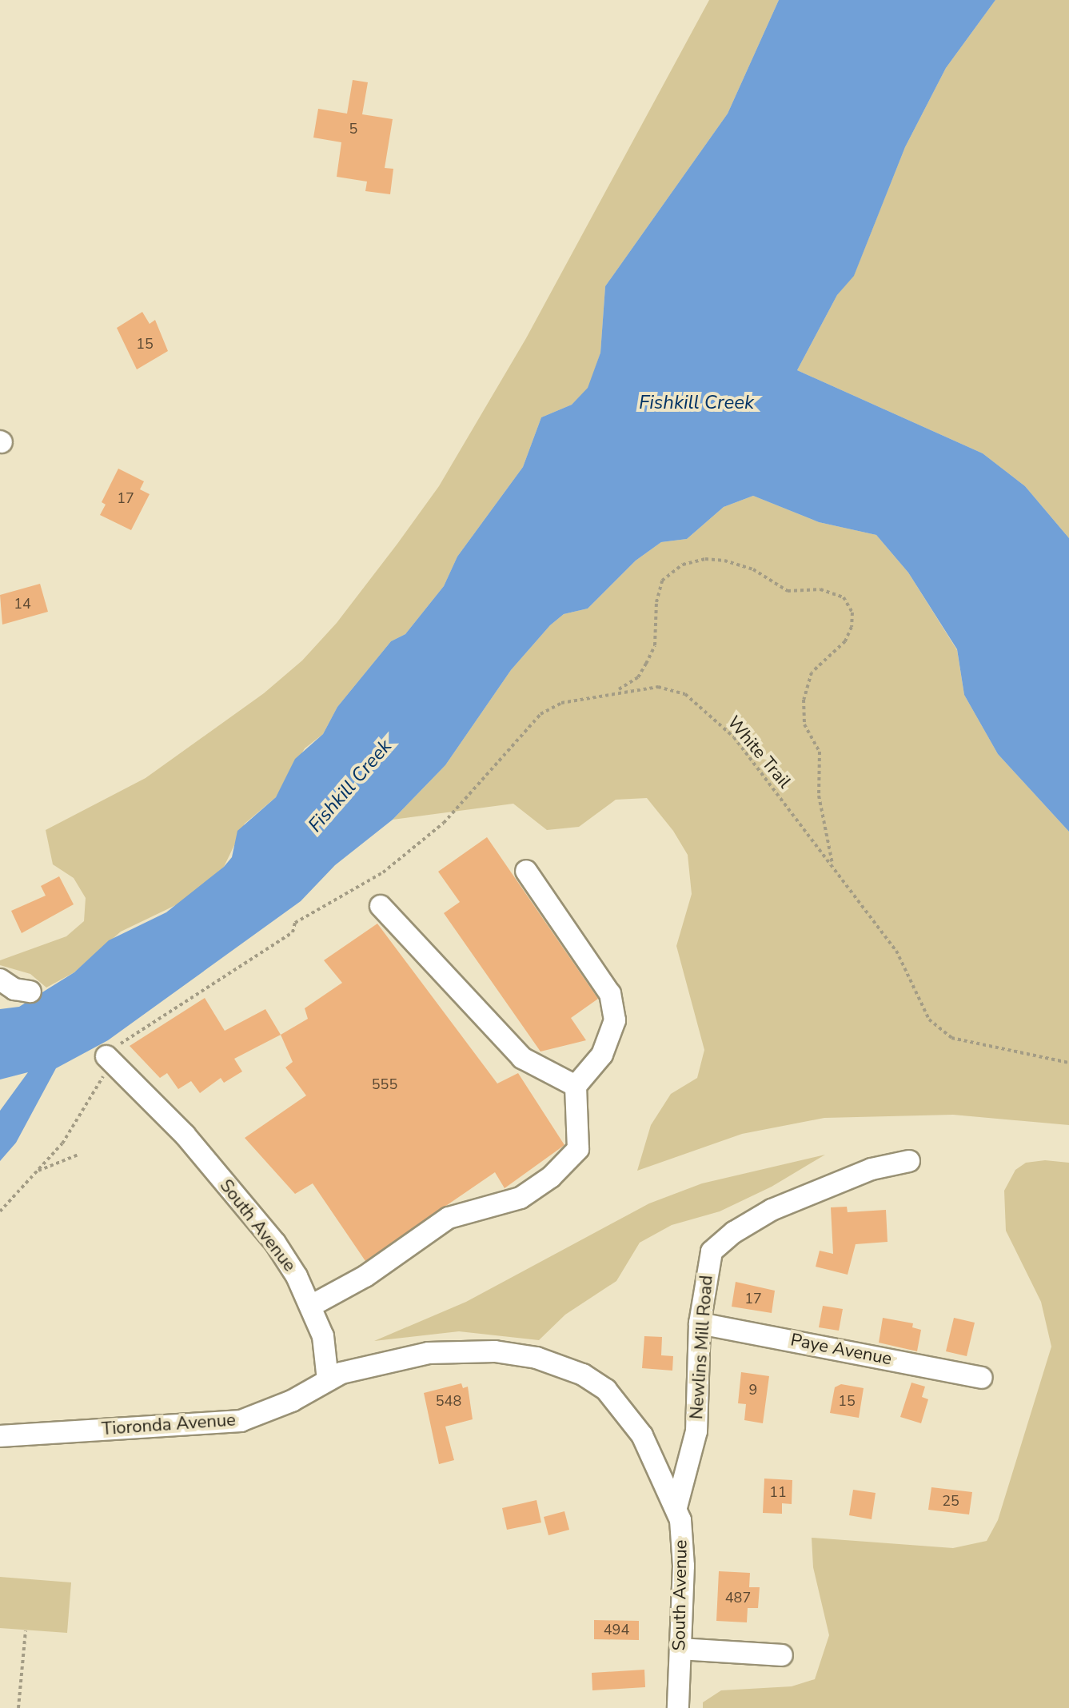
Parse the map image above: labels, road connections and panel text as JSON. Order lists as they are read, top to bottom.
{
  "streets": {
    "street": [
      "South Avenue",
      "Newlins Mill Road",
      "Paye Avenue",
      "Tioronda Avenue"
    ],
    "path": ["White Trail"]
  },
  "crossings": [
    ["White Trail", "South Avenue"],
    ["South Avenue", "Newlins Mill Road"],
    ["South Avenue", "Tioronda Avenue"],
    ["Newlins Mill Road", "Paye Avenue"]
  ],
  "water": ["Fishkill Creek"],
  "house_numbers": [
    "5",
    "15",
    "17",
    "14",
    "555",
    "17",
    "9",
    "548",
    "15",
    "11",
    "25",
    "487",
    "494"
  ]
}
